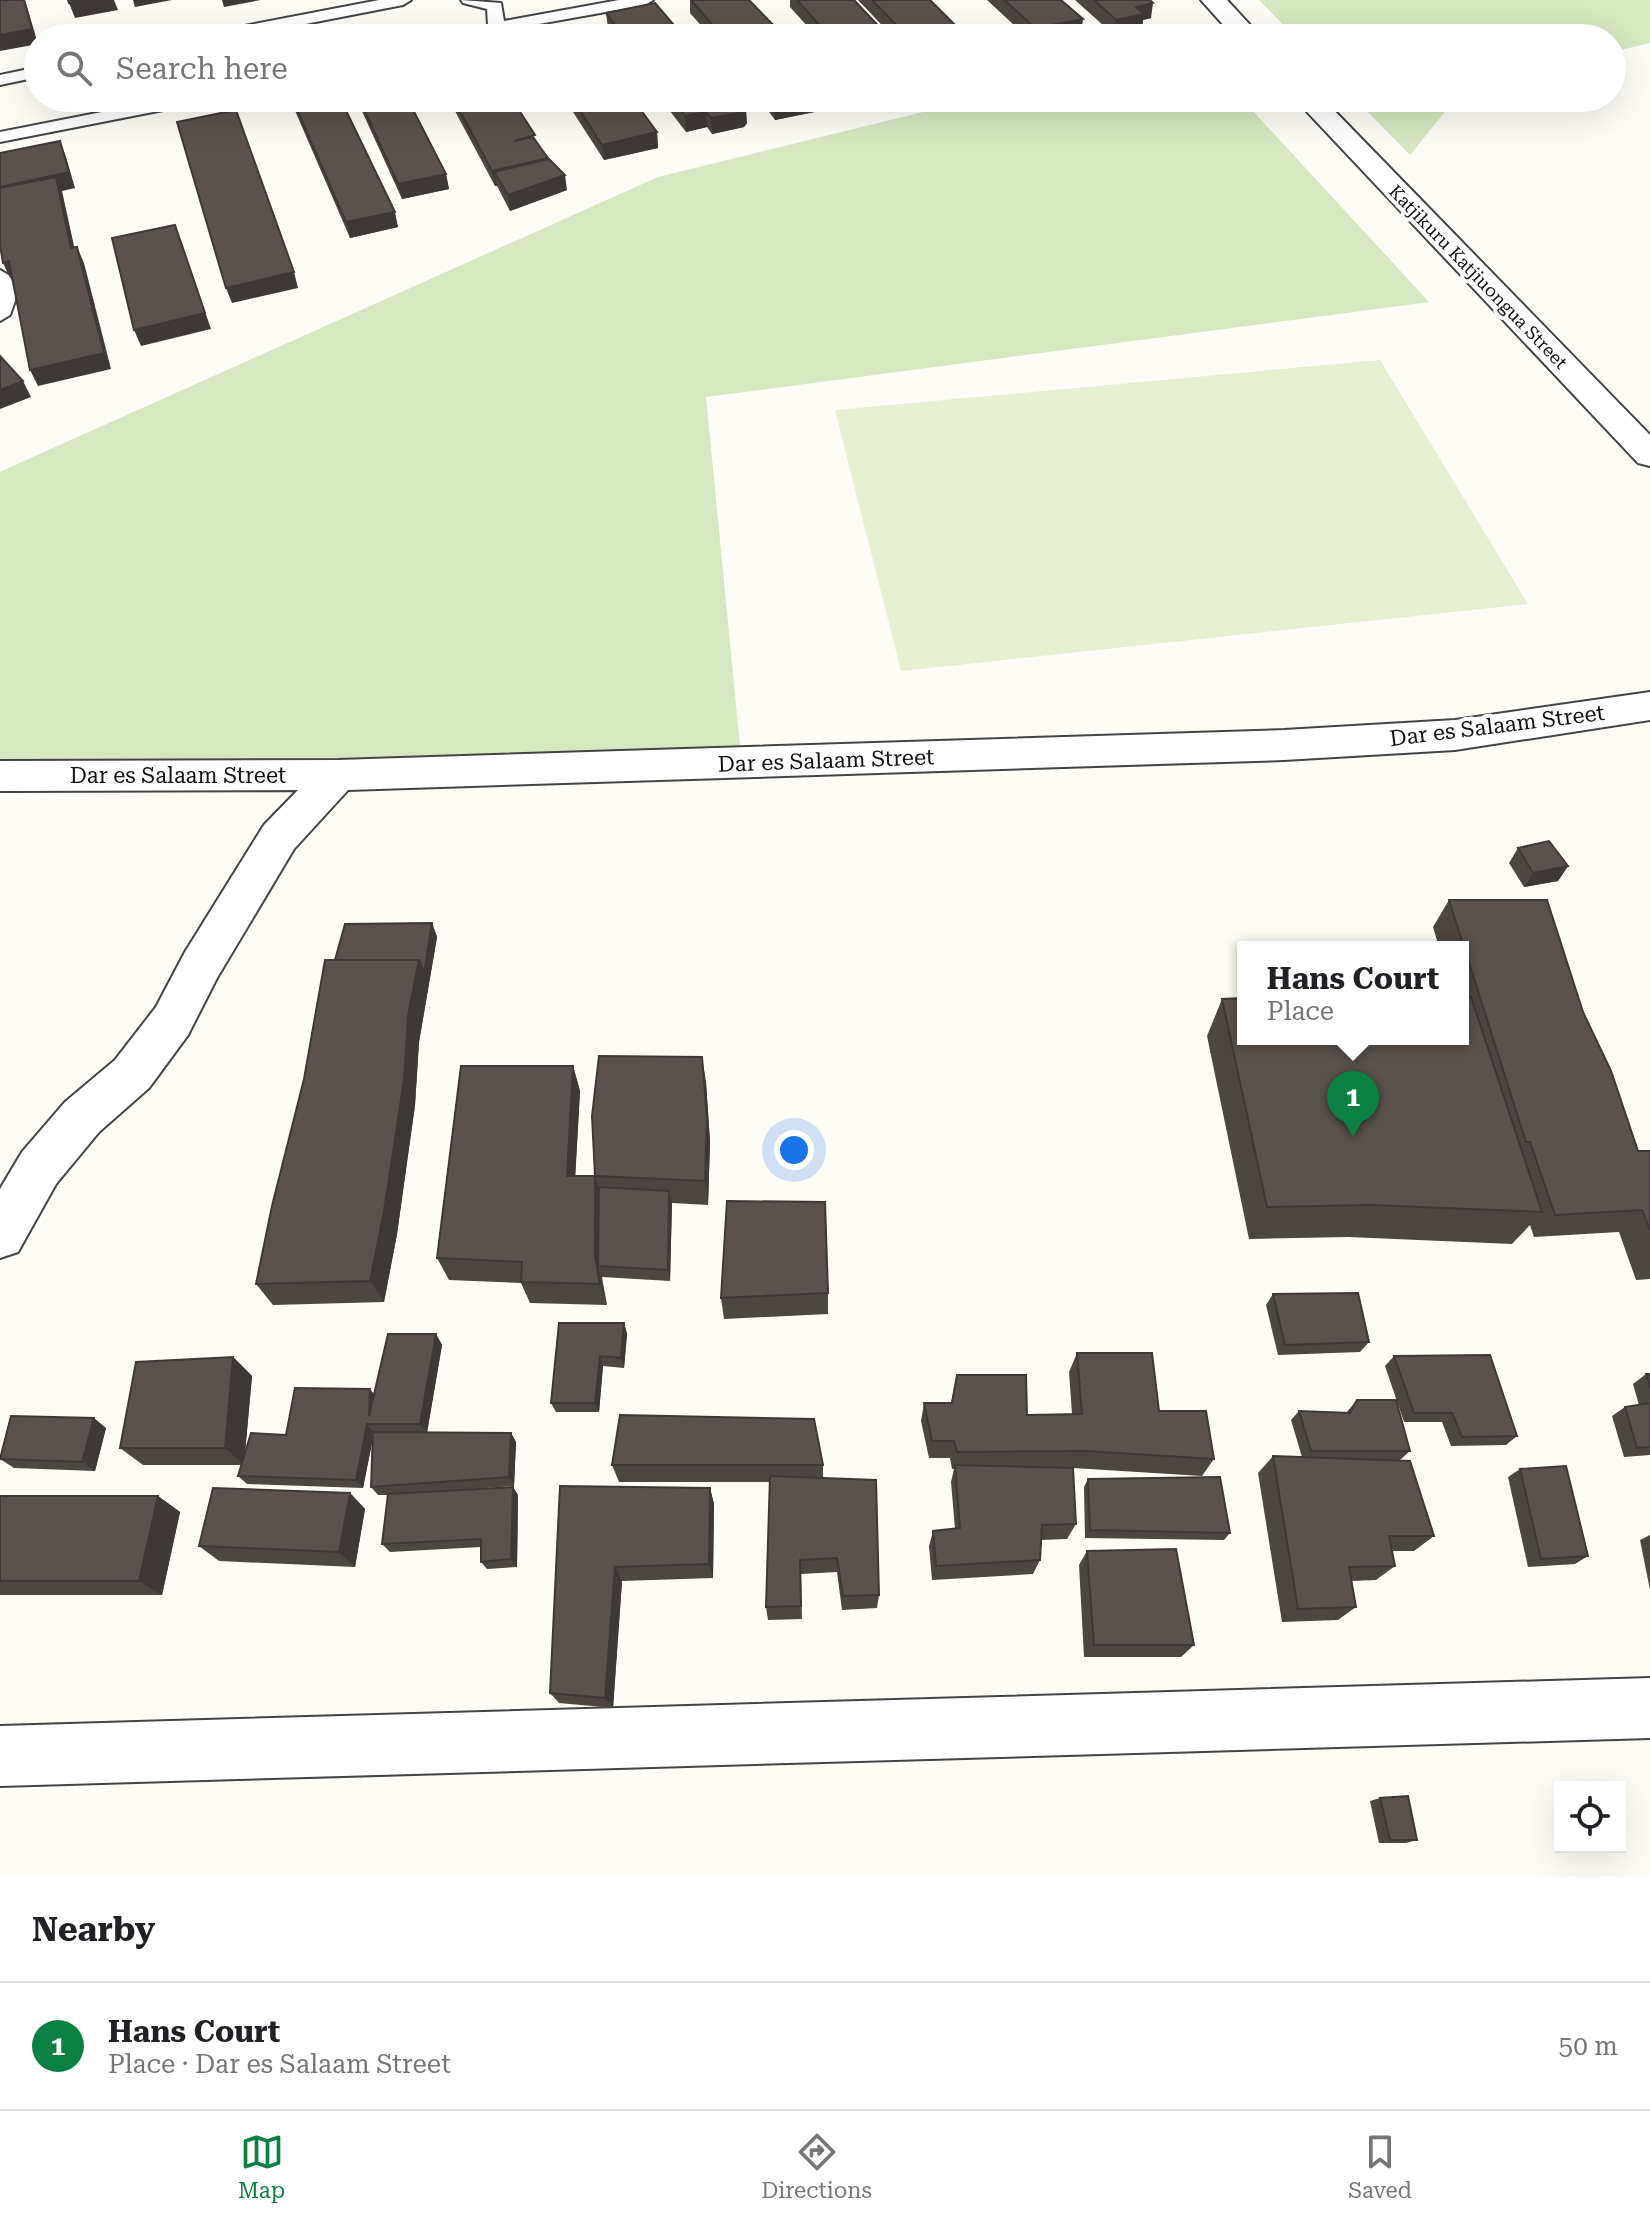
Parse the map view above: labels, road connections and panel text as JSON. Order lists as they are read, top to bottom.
{
  "streets": {
    "street": ["Katjikuru Katjiuongua Street", "Dar es Salaam Street"]
  },
  "page": {
    "search": "Search here",
    "popup": ["Hans Court", "Place"],
    "pins": "1",
    "heading": "Nearby",
    "list": [
      {
        "mark": "1",
        "name": "Hans Court",
        "note": "Place · Dar es Salaam Street",
        "value": "50 m"
      }
    ],
    "nav": ["Map", "Directions", "Saved"]
  }
}
